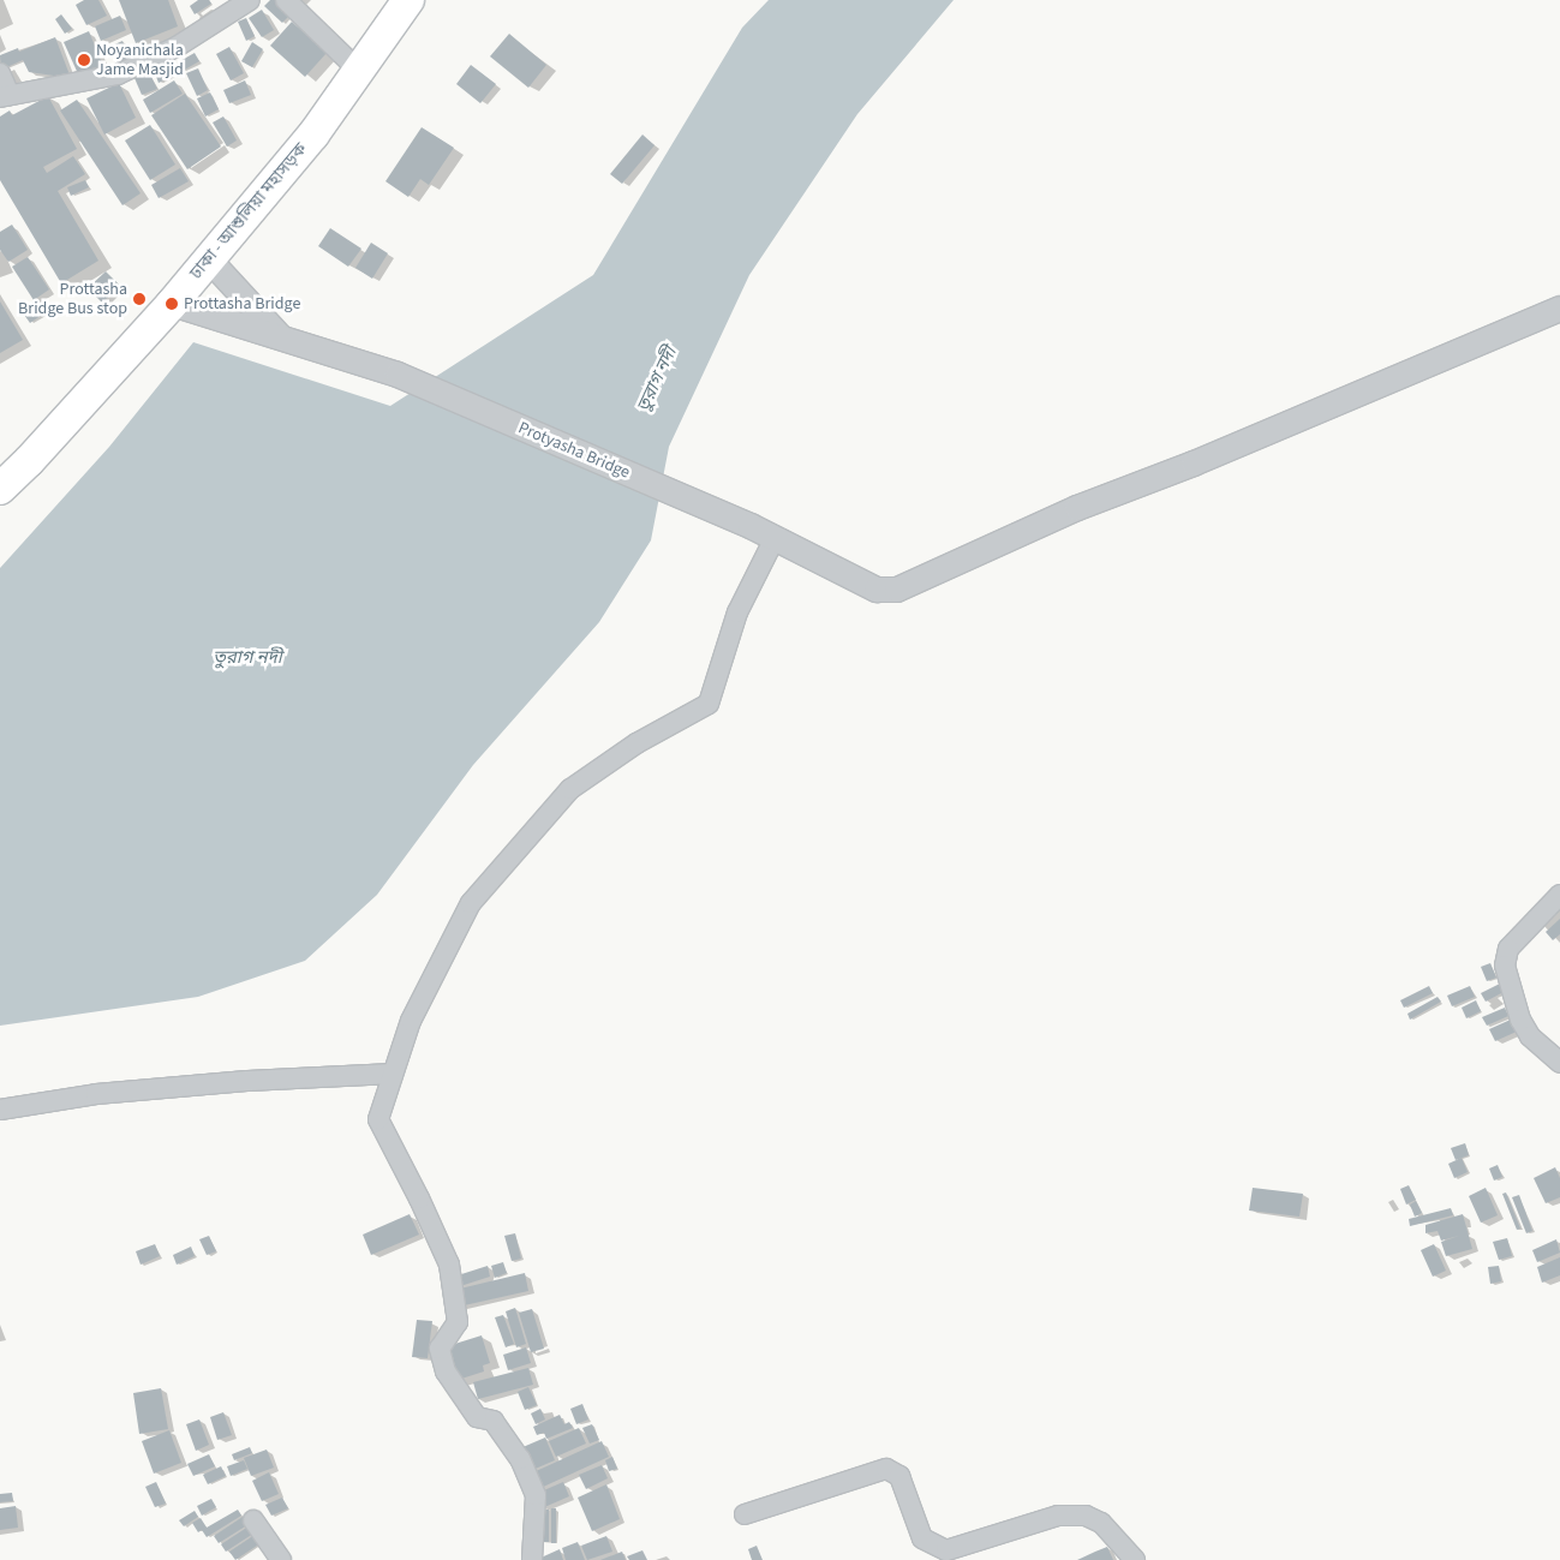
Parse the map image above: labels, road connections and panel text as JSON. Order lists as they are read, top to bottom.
{
  "streets": {
    "highway": ["ঢাকা - আশুলিয়া মহাসড়ক"],
    "street": ["Protyasha Bridge"]
  },
  "crossings": [
    ["ঢাকা - আশুলিয়া মহাসড়ক", "Protyasha Bridge"]
  ],
  "water": ["তুরাগ নদী"],
  "places": ["Noyanichala Jame Masjid", "Prottasha Bridge Bus stop", "Prottasha Bridge"]
}
